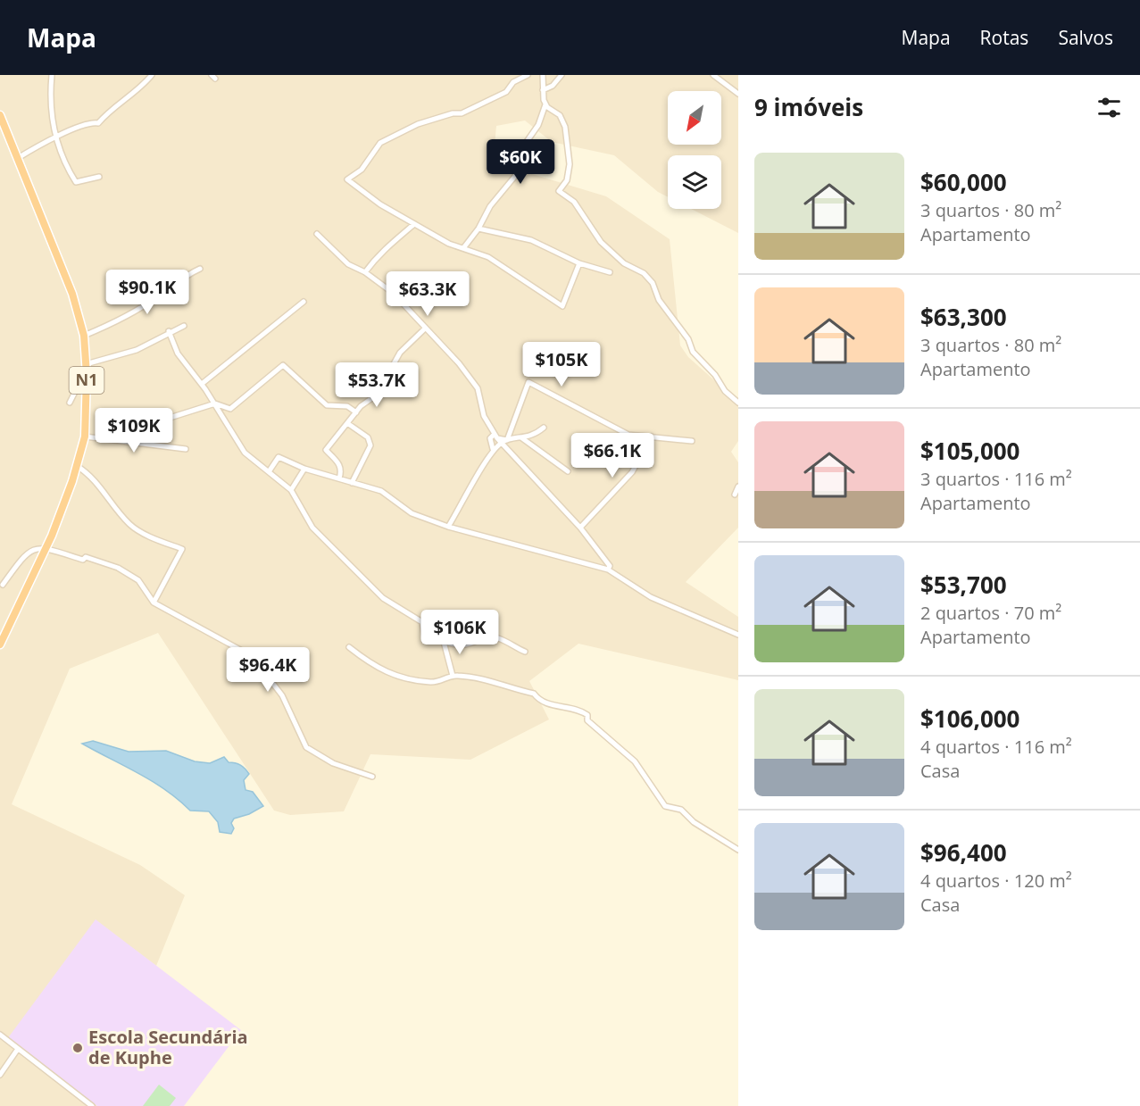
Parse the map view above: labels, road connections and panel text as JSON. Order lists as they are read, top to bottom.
{
  "streets": {
    "highway": ["N1"]
  },
  "places": ["Escola Secundária de Kuphe"],
  "north": "bottom left",
  "page": {
    "header": "Mapa",
    "nav": ["Mapa", "Rotas", "Salvos"],
    "heading": "9 imóveis",
    "price": [
      "$60K",
      "$90.1K",
      "$63.3K",
      "$105K",
      "$53.7K",
      "$109K",
      "$66.1K",
      "$106K",
      "$96.4K"
    ],
    "list": [
      {
        "name": "$60,000",
        "note": "3 quartos · 80 m² · Apartamento"
      },
      {
        "name": "$63,300",
        "note": "3 quartos · 80 m² · Apartamento"
      },
      {
        "name": "$105,000",
        "note": "3 quartos · 116 m² · Apartamento"
      },
      {
        "name": "$53,700",
        "note": "2 quartos · 70 m² · Apartamento"
      },
      {
        "name": "$106,000",
        "note": "4 quartos · 116 m² · Casa"
      },
      {
        "name": "$96,400",
        "note": "4 quartos · 120 m² · Casa"
      }
    ]
  }
}
